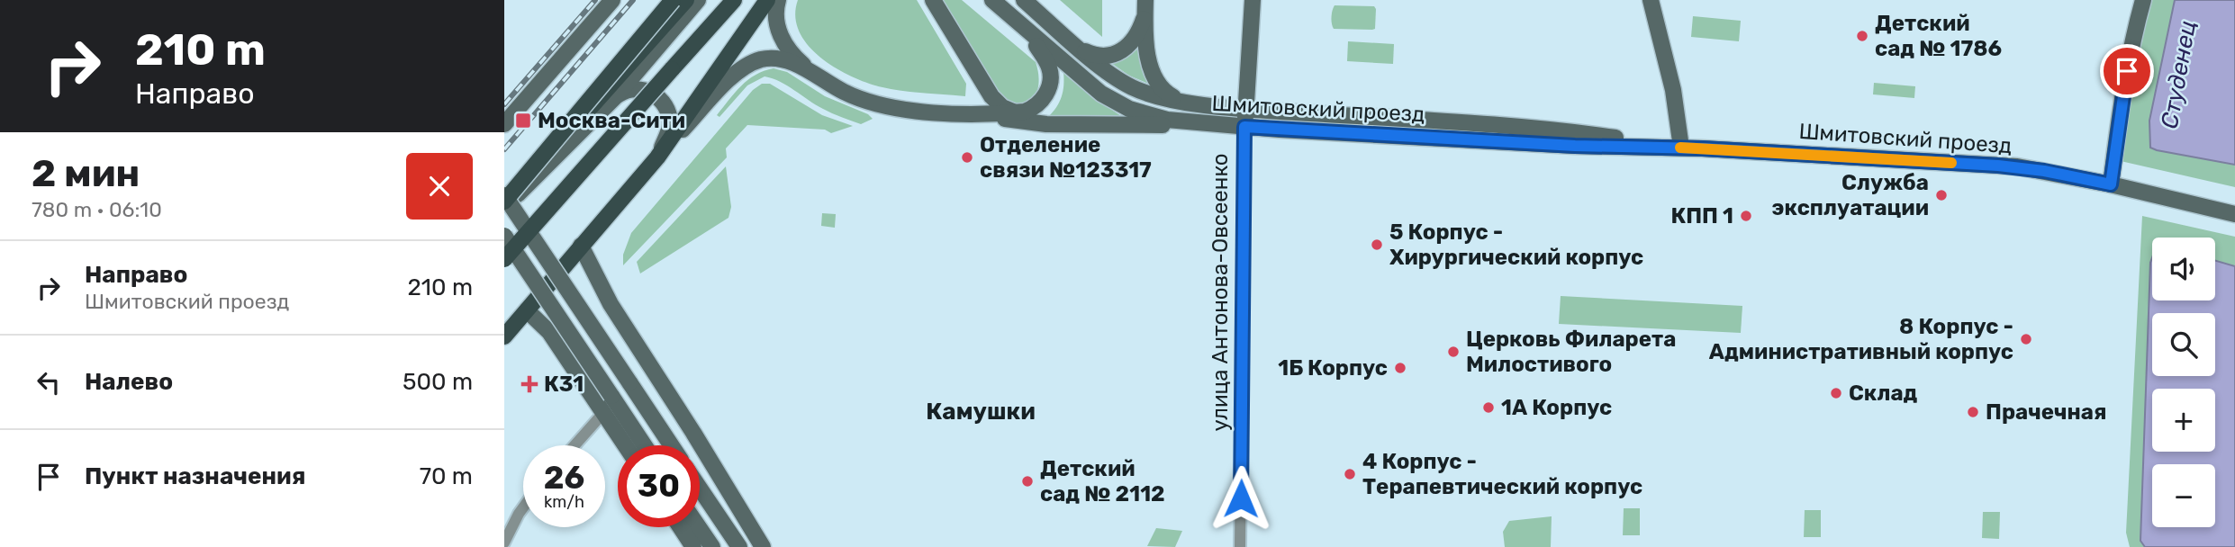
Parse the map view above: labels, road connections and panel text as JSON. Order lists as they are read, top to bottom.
{
  "streets": {
    "main road": ["Шмитовский проезд", "улица Антонова-Овсеенко"]
  },
  "crossings": [
    ["Шмитовский проезд", "улица Антонова-Овсеенко"]
  ],
  "districts": ["Камушки"],
  "water": ["Студенец"],
  "places": {
    "other": [
      "Детский сад № 1786",
      "Отделение связи №123317",
      "Служба эксплуатации",
      "КПП 1",
      "5 Корпус - Хирургический корпус",
      "8 Корпус - Административный корпус",
      "Церковь Филарета Милостивого",
      "1Б Корпус",
      "Склад",
      "1А Корпус",
      "Прачечная",
      "4 Корпус - Терапевтический корпус",
      "Детский сад № 2112"
    ],
    "transit": ["Москва-Сити"],
    "health": ["К31"]
  },
  "page": {
    "turn": ["210 m", "Направо"],
    "heading": ["2 мин", "780 m · 06:10"],
    "map_buttons": ["+", "−"],
    "list": [
      {
        "name": "Направо",
        "note": "Шмитовский проезд",
        "value": "210 m"
      },
      {
        "name": "Налево",
        "value": "500 m"
      },
      {
        "name": "Пункт назначения",
        "value": "70 m"
      }
    ],
    "speed": "26 km/h",
    "limit": "30"
  }
}
